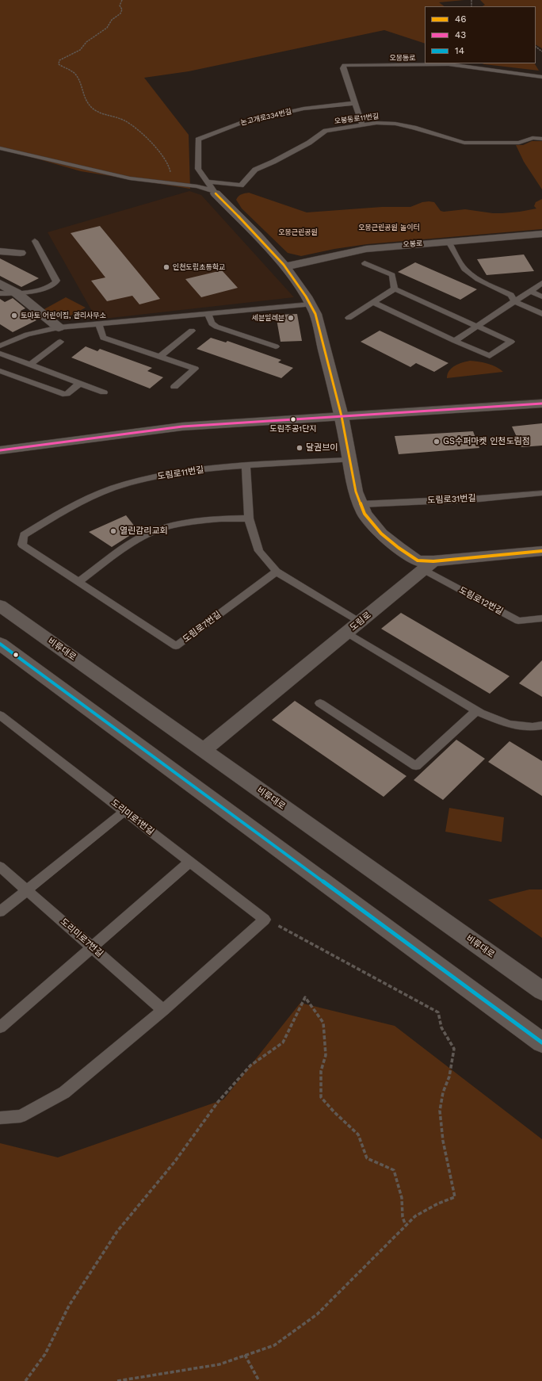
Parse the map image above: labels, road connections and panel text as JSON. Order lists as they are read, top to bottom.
{
  "streets": {
    "main road": [
      "논고개로334번길",
      "오봉로",
      "도림로",
      "비류대로"
    ],
    "lane": [
      "오봉동로",
      "오봉동로11번길",
      "도림로11번길",
      "도림로31번길",
      "도림로12번길",
      "도림로7번길",
      "도리미로1번길",
      "도리미로7번길"
    ]
  },
  "crossings": [
    ["오봉동로", "논고개로334번길"],
    ["오봉동로", "오봉동로11번길"],
    ["논고개로334번길", "오봉동로11번길"],
    ["논고개로334번길", "오봉로"],
    ["도림로11번길", "도림로7번길"],
    ["도림로12번길", "도림로"],
    ["도림로", "비류대로"]
  ],
  "parks": ["오봉근린공원 놀이터", "오봉근린공원"],
  "places": [
    "인천도림초등학교",
    "토마토 어린이집, 관리사무소",
    "세븐일레븐",
    "도림주공1단지",
    "GS수퍼마켓 인천도림점",
    "달권브이",
    "열린감리교회"
  ],
  "lines": ["transit line 46", "transit line 43", "transit line 14"],
  "legend": ["46", "43", "14"]
}
